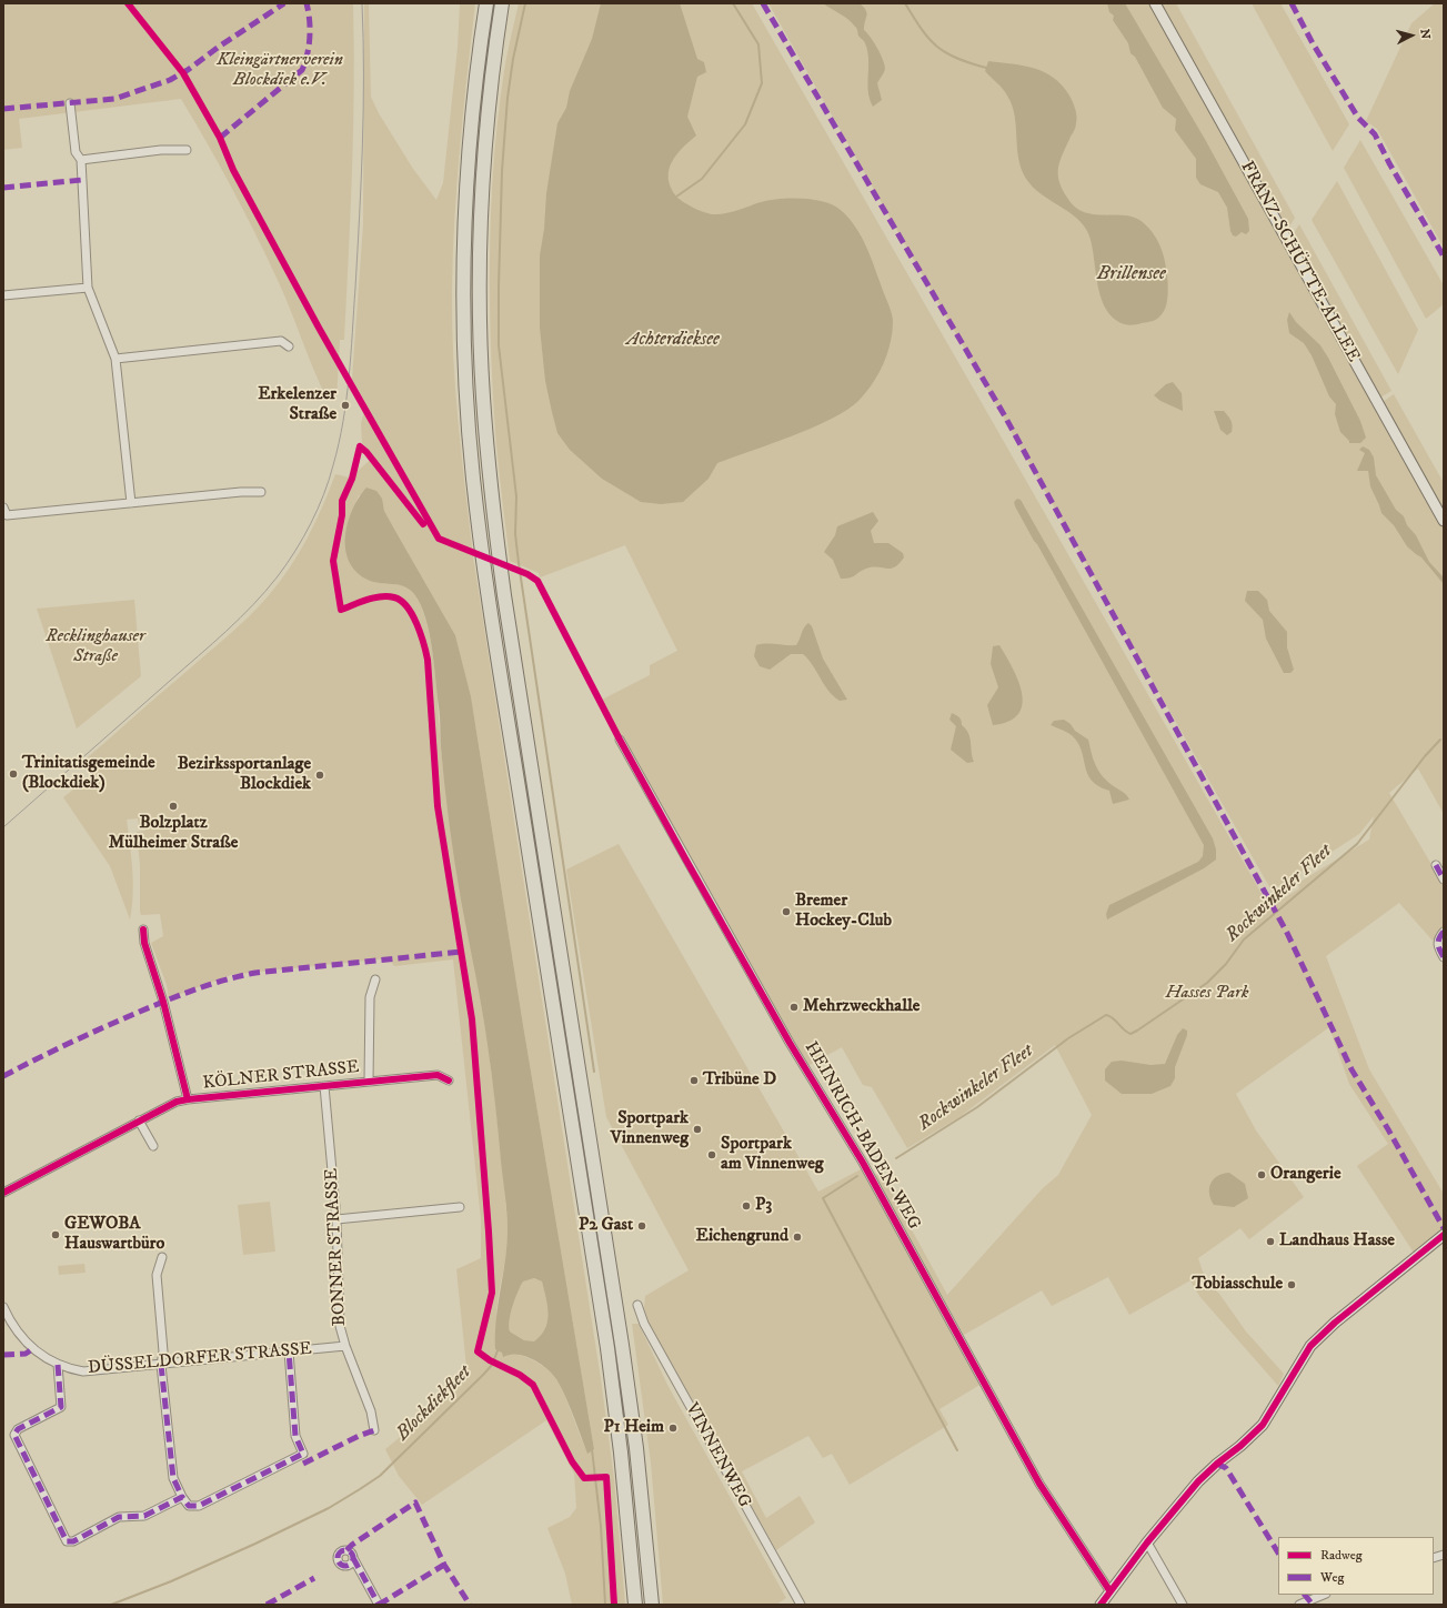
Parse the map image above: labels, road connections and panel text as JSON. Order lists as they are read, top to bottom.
{
  "streets": {
    "main road": ["FRANZ-SCHÜTTE-ALLEE"],
    "street": [
      "KÖLNER STRASSE",
      "HEINRICH-BADEN-WEG",
      "BONNER STRASSE",
      "DÜSSELDORFER STRASSE",
      "VINNENWEG"
    ]
  },
  "crossings": [
    ["KÖLNER STRASSE", "BONNER STRASSE"],
    ["BONNER STRASSE", "DÜSSELDORFER STRASSE"]
  ],
  "water": [
    "Brillensee",
    "Achterdieksee",
    "Rockwinkeler Fleet",
    "Blockdiekfleet"
  ],
  "parks": ["Kleingärtnerverein Blockdiek e.V.", "Recklinghauser Straße", "Hasses Park"],
  "places": [
    "Erkelenzer Straße",
    "Trinitatisgemeinde (Blockdiek)",
    "Bezirkssportanlage Blockdiek",
    "Bolzplatz Mülheimer Straße",
    "Bremer Hockey-Club",
    "Mehrzweckhalle",
    "Tribüne D",
    "Sportpark Vinnenweg",
    "Sportpark am Vinnenweg",
    "Orangerie",
    "P3",
    "P2 Gast",
    "GEWOBA Hauswartbüro",
    "Eichengrund",
    "Landhaus Hasse",
    "Tobiasschule",
    "P1 Heim"
  ],
  "legend": ["Radweg", "Weg"],
  "north": "right"
}
